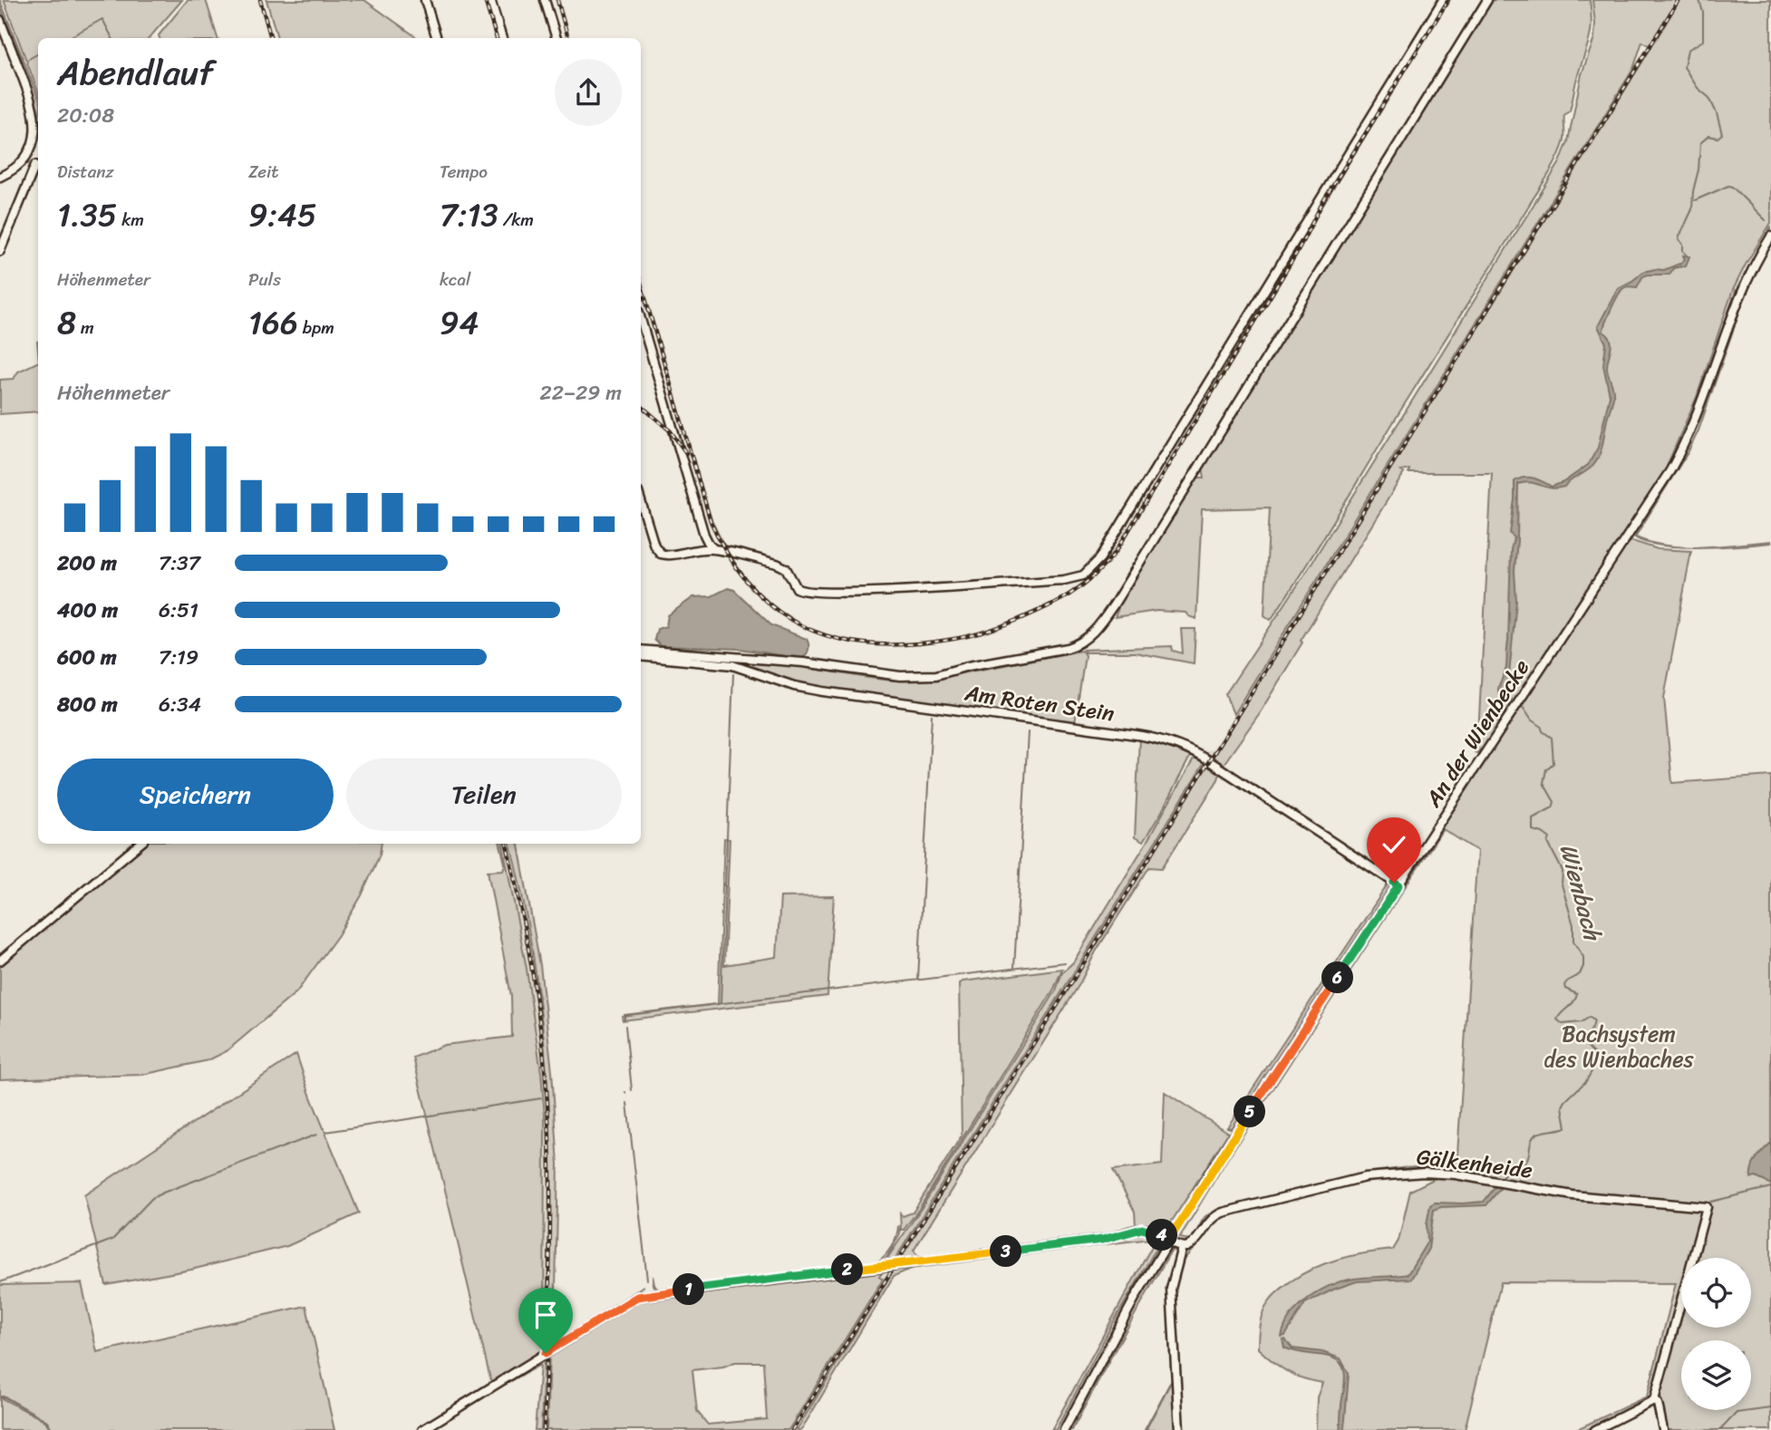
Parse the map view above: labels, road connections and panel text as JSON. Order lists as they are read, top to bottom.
{
  "streets": {
    "street": ["Am Roten Stein", "An der Wienbecke", "Gälkenheide"]
  },
  "crossings": [
    ["Am Roten Stein", "An der Wienbecke"]
  ],
  "water": ["Wienbach"],
  "parks": ["Bachsystem des Wienbaches"],
  "page": {
    "heading": ["Abendlauf", "20:08"],
    "stats": [
      ["Distanz", "1.35 km"],
      ["Zeit", "9:45"],
      ["Tempo", "7:13 /km"],
      ["Höhenmeter", "8 m"],
      ["Puls", "166 bpm"],
      ["kcal", "94"]
    ],
    "chart": ["Höhenmeter", "22–29 m"],
    "list": [
      {
        "name": "200 m",
        "note": "7:37"
      },
      {
        "name": "400 m",
        "note": "6:51"
      },
      {
        "name": "600 m",
        "note": "7:19"
      },
      {
        "name": "800 m",
        "note": "6:34"
      }
    ],
    "buttons": ["Speichern", "Teilen"],
    "pins": [
      "6",
      "5",
      "4",
      "3",
      "2",
      "1"
    ]
  }
}
